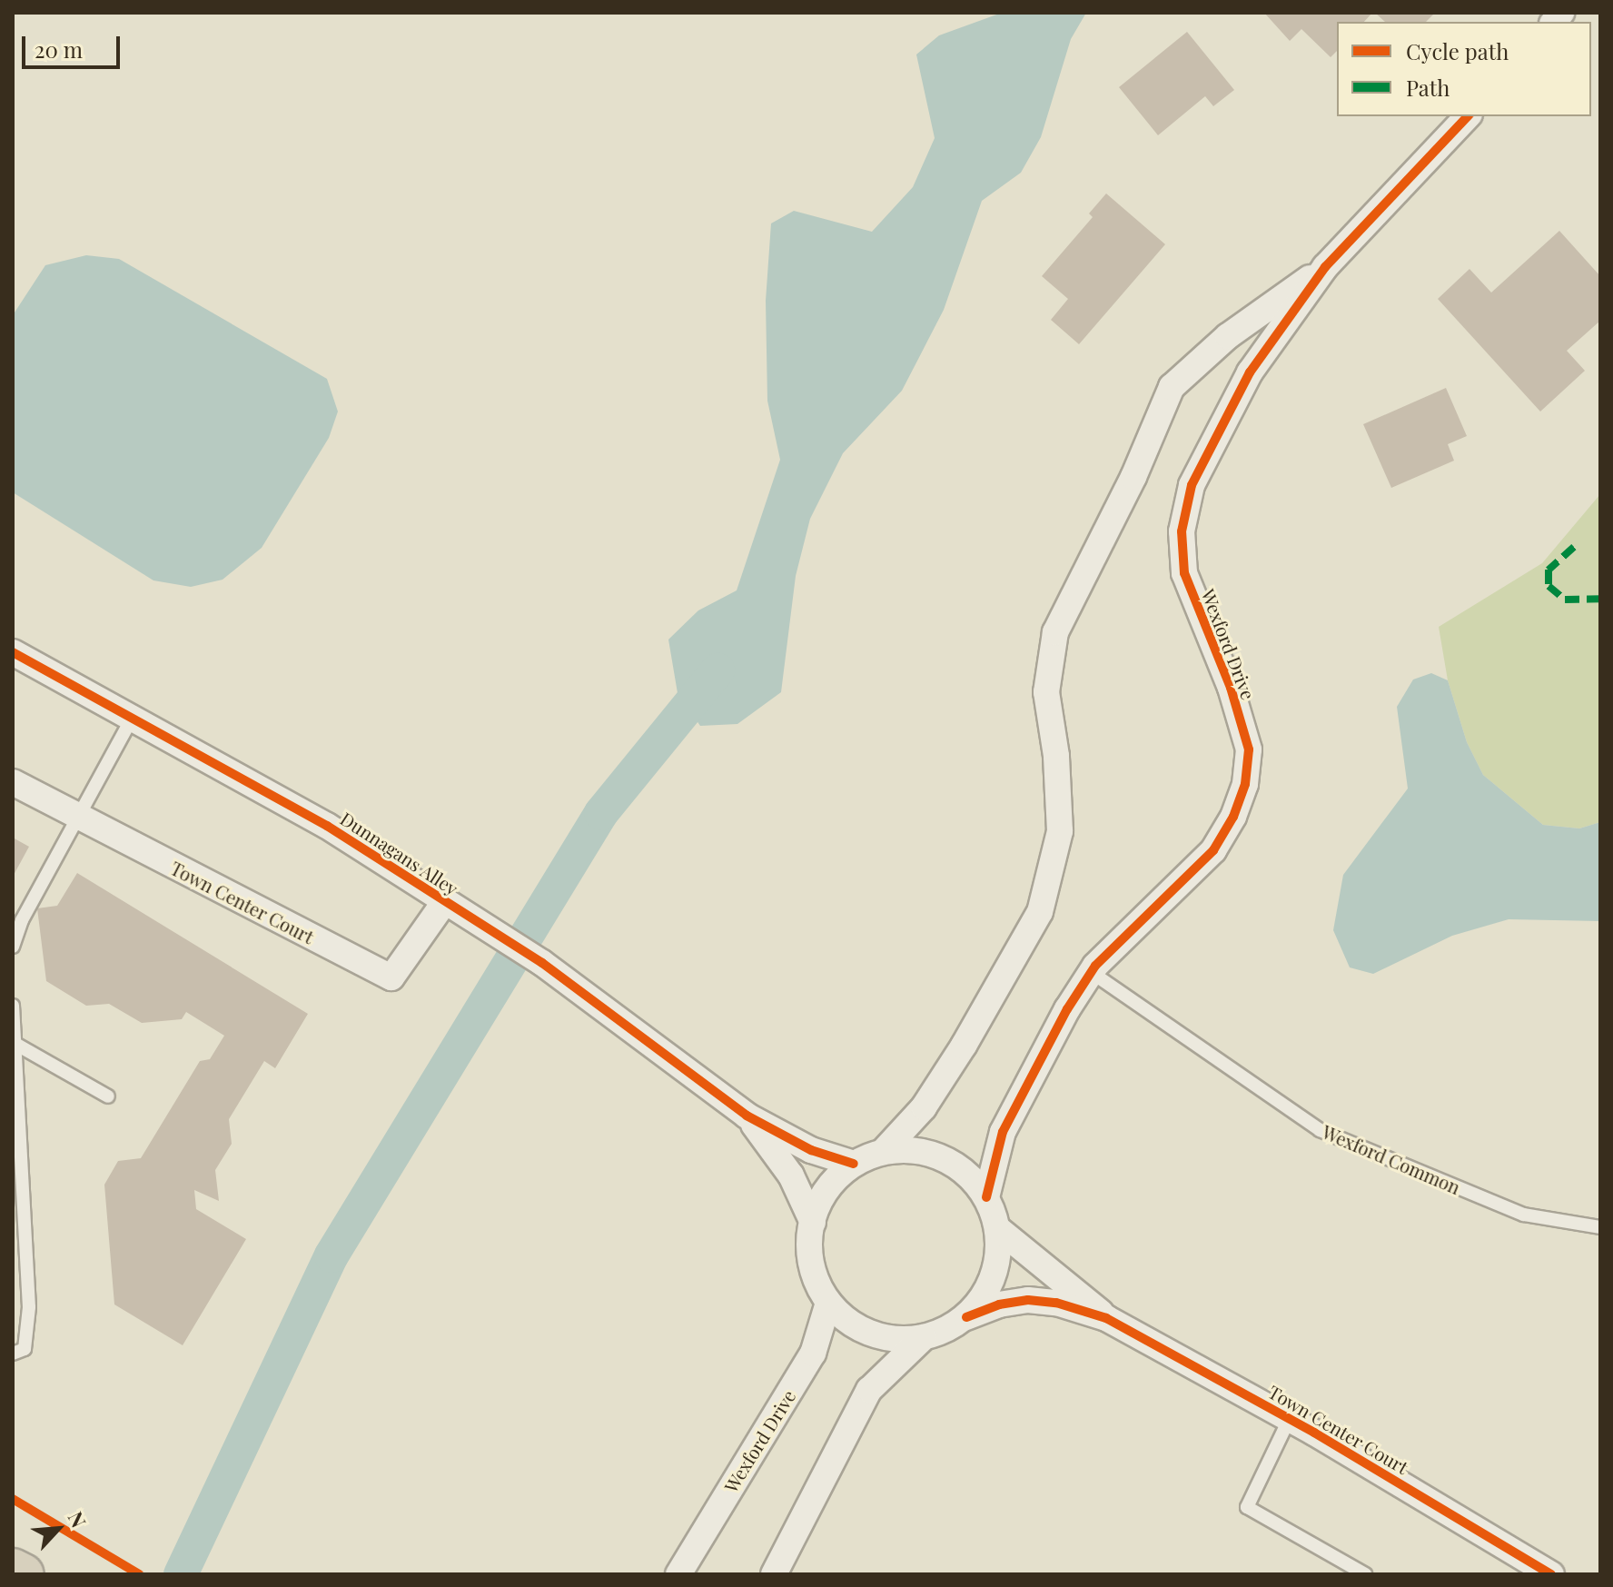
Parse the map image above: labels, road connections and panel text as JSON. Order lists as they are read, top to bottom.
{
  "streets": {
    "street": ["Wexford Drive", "Dunnagans Alley", "Town Center Court"],
    "lane": ["Wexford Common"]
  },
  "crossings": [
    ["Wexford Drive", "Wexford Common"],
    ["Dunnagans Alley", "Town Center Court"]
  ],
  "legend": ["Cycle path", "Path"],
  "scale_bar": "20 m",
  "north": "top right"
}
